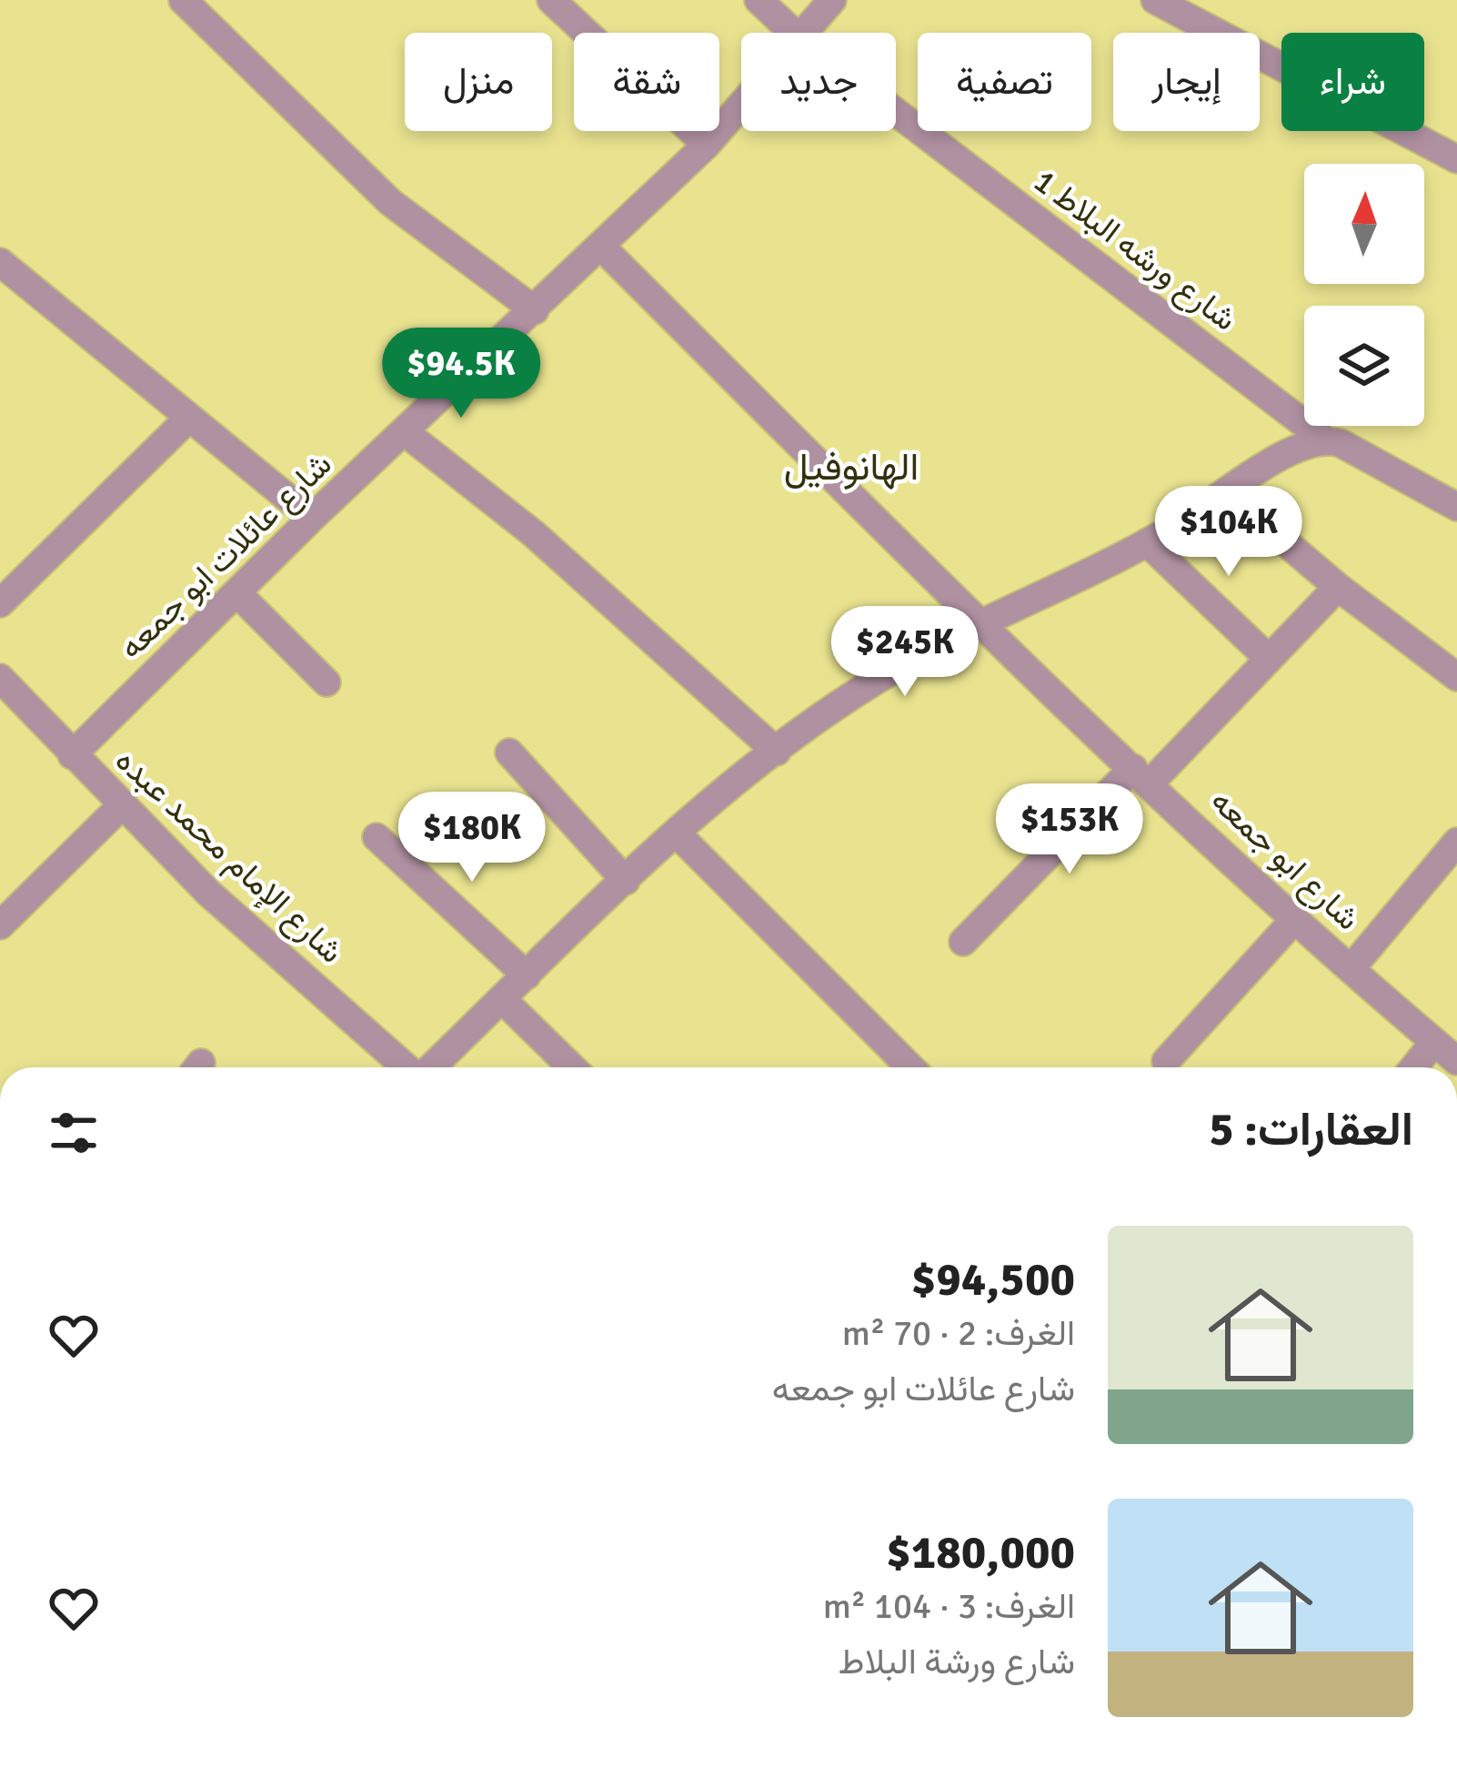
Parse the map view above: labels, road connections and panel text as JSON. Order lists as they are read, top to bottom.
{
  "streets": {
    "street": [
      "شارع ورشه البلاط 1",
      "شارع عائلات ابو جمعه",
      "شارع الإمام محمد عبده",
      "شارع ابو جمعه"
    ]
  },
  "crossings": [
    ["شارع عائلات ابو جمعه", "شارع الإمام محمد عبده"],
    ["شارع عائلات ابو جمعه", "شارع ابو جمعه"]
  ],
  "districts": ["الهانوفيل"],
  "north": "top",
  "page": {
    "chip": [
      "شراء",
      "إيجار",
      "تصفية",
      "جديد",
      "شقة",
      "منزل"
    ],
    "price": [
      "$94.5K",
      "$104K",
      "$245K",
      "$153K",
      "$180K"
    ],
    "heading": "العقارات: 5",
    "list": [
      {
        "name": "$94,500",
        "note": "الغرف: 2 · 70 m² · شارع عائلات ابو جمعه"
      },
      {
        "name": "$180,000",
        "note": "الغرف: 3 · 104 m² · شارع ورشة البلاط"
      }
    ]
  }
}
